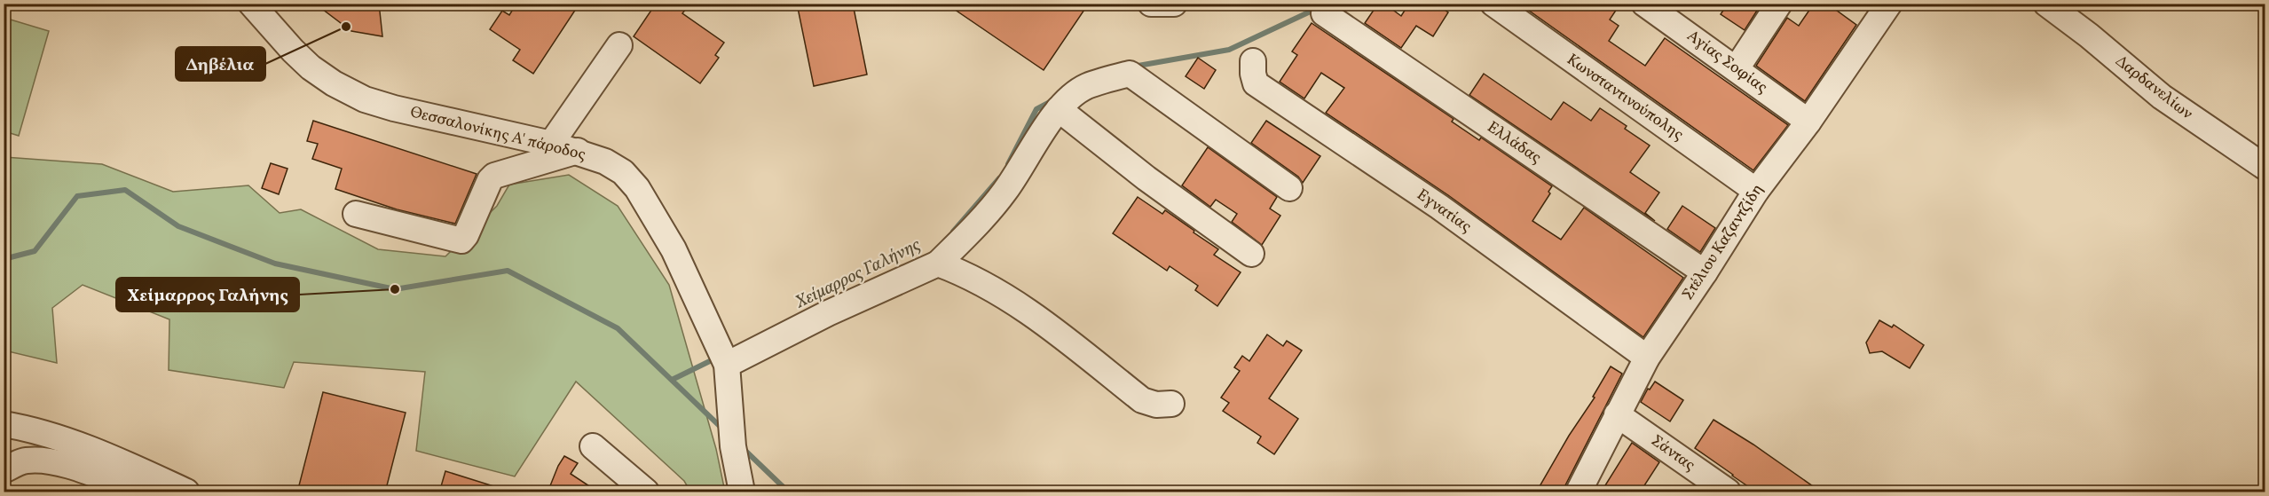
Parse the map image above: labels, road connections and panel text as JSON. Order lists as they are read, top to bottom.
{
  "streets": {
    "street": [
      "Αγίας Σοφίας",
      "Δαρδανελίων",
      "Κωνσταντινούπολης",
      "Θεσσαλονίκης Α' πάροδος",
      "Ελλάδας",
      "Εγνατίας",
      "Στέλιου Καζαντζίδη",
      "Σάντας"
    ]
  },
  "crossings": [
    ["Αγίας Σοφίας", "Στέλιου Καζαντζίδη"],
    ["Κωνσταντινούπολης", "Στέλιου Καζαντζίδη"],
    ["Ελλάδας", "Στέλιου Καζαντζίδη"],
    ["Εγνατίας", "Στέλιου Καζαντζίδη"],
    ["Στέλιου Καζαντζίδη", "Σάντας"]
  ],
  "water": ["Χείμαρρος Γαλήνης"],
  "places": ["Δηβέλια", "Χείμαρρος Γαλήνης"]
}
